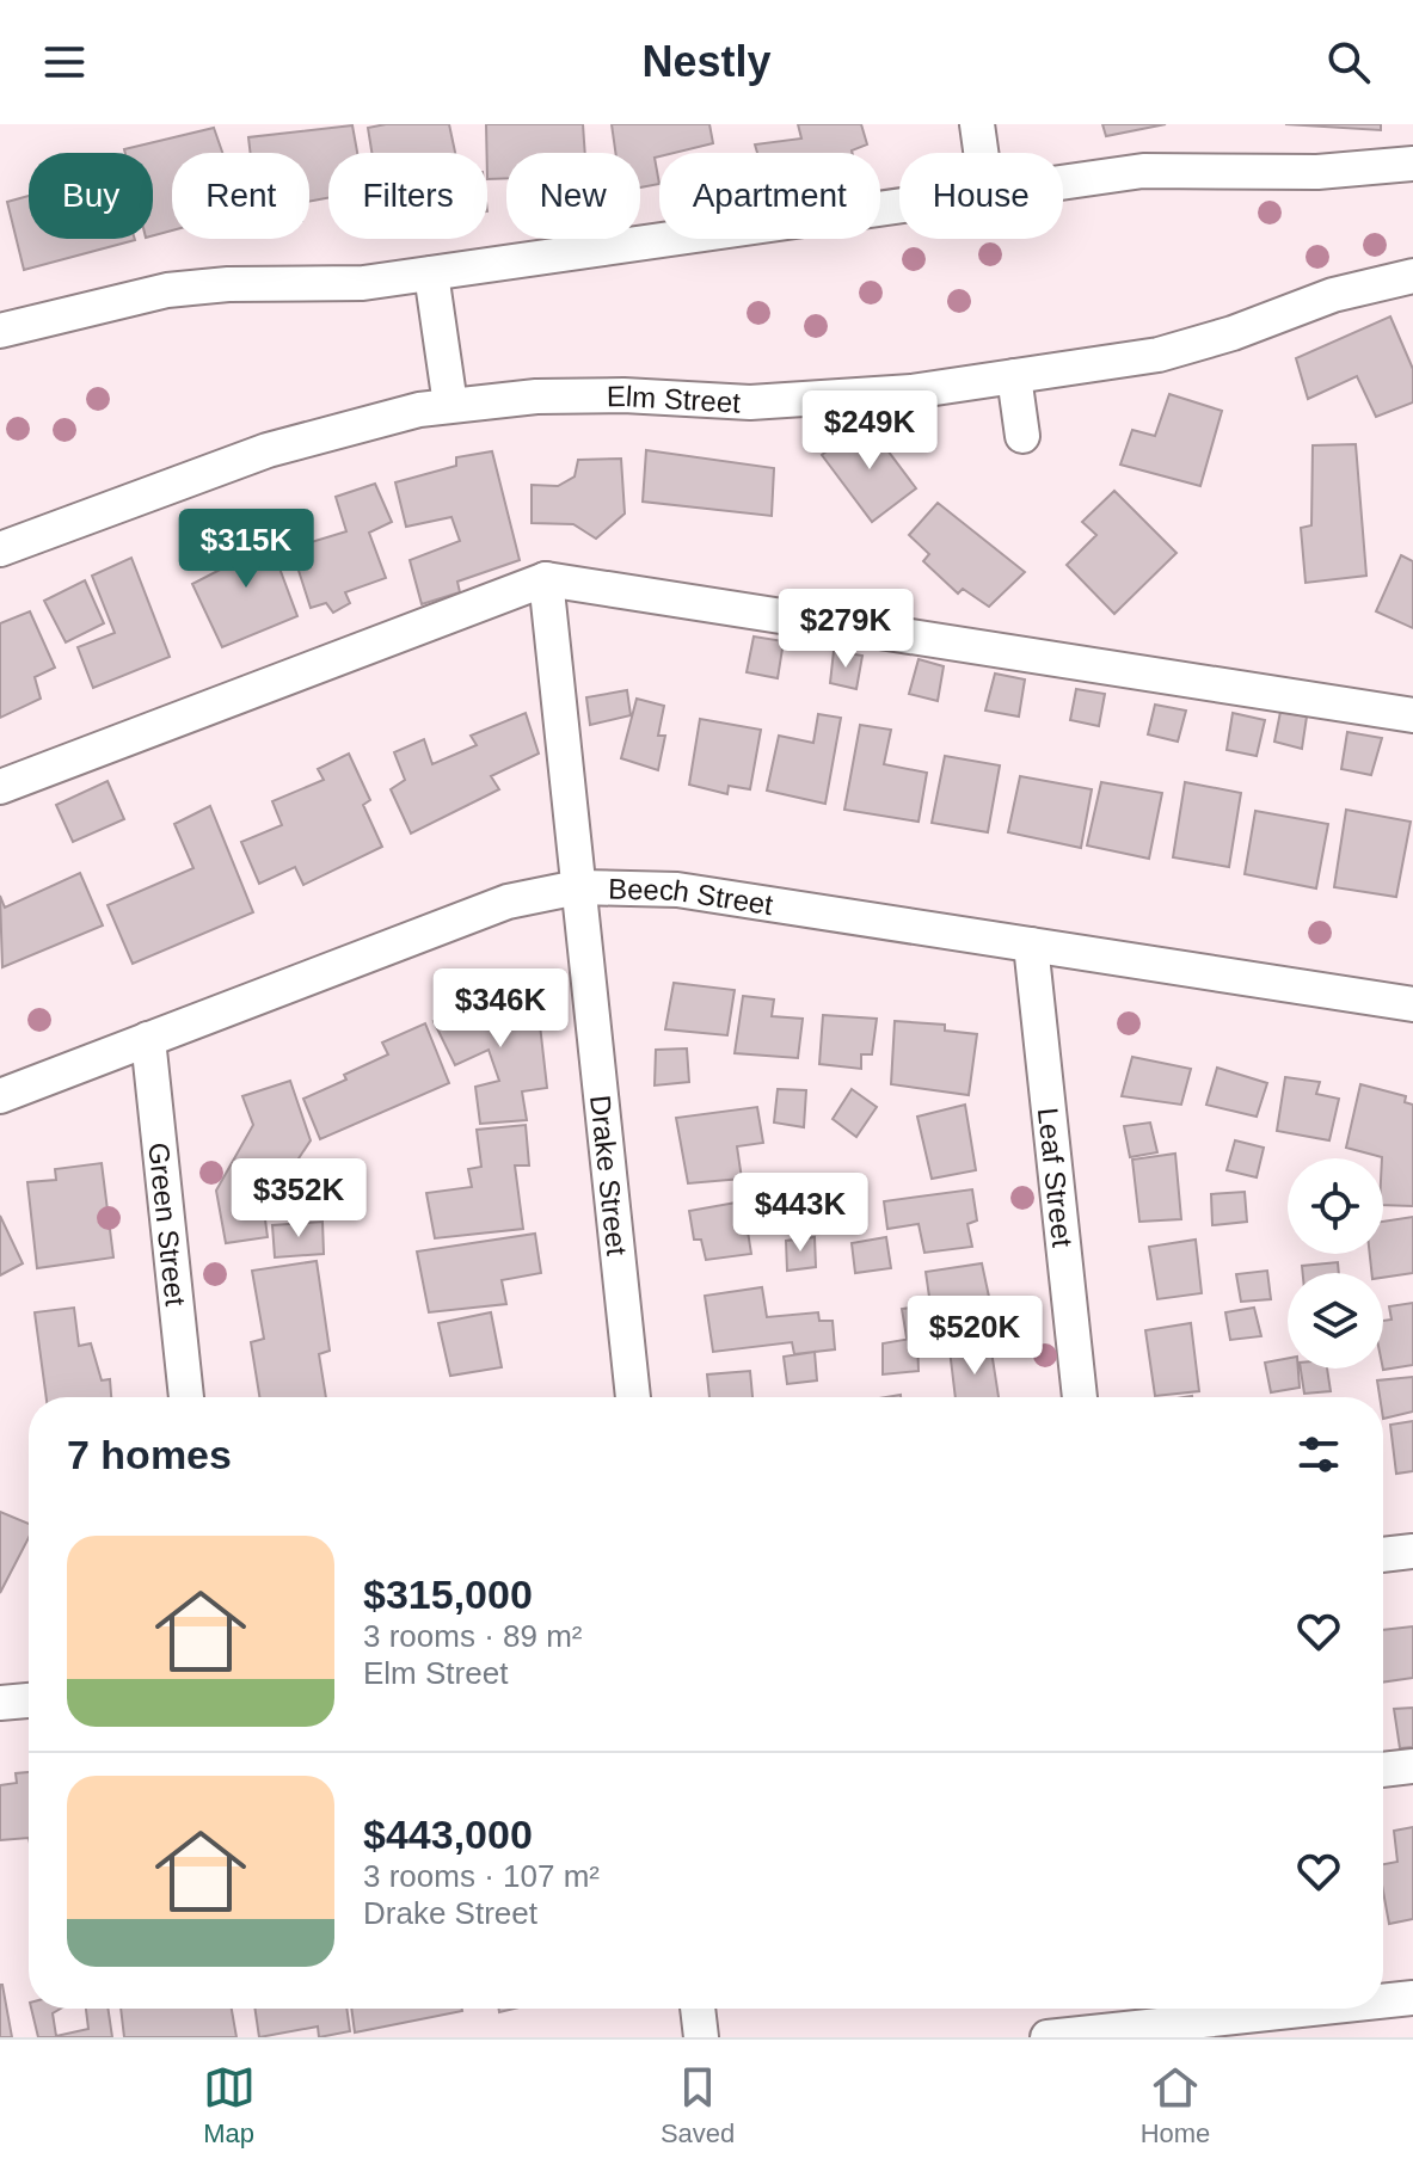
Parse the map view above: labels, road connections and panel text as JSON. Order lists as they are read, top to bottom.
{
  "streets": {
    "street": [
      "Elm Street",
      "Beech Street",
      "Drake Street",
      "Leaf Street",
      "Green Street"
    ]
  },
  "crossings": [
    ["Beech Street", "Drake Street"],
    ["Beech Street", "Leaf Street"],
    ["Beech Street", "Green Street"]
  ],
  "page": {
    "header": "Nestly",
    "chip": [
      "Buy",
      "Rent",
      "Filters",
      "New",
      "Apartment",
      "House"
    ],
    "price": [
      "$249K",
      "$315K",
      "$279K",
      "$346K",
      "$352K",
      "$443K",
      "$520K"
    ],
    "heading": "7 homes",
    "list": [
      {
        "name": "$315,000",
        "note": "3 rooms · 89 m² · Elm Street"
      },
      {
        "name": "$443,000",
        "note": "3 rooms · 107 m² · Drake Street"
      }
    ],
    "tabs": ["Map", "Saved", "Home"]
  }
}
